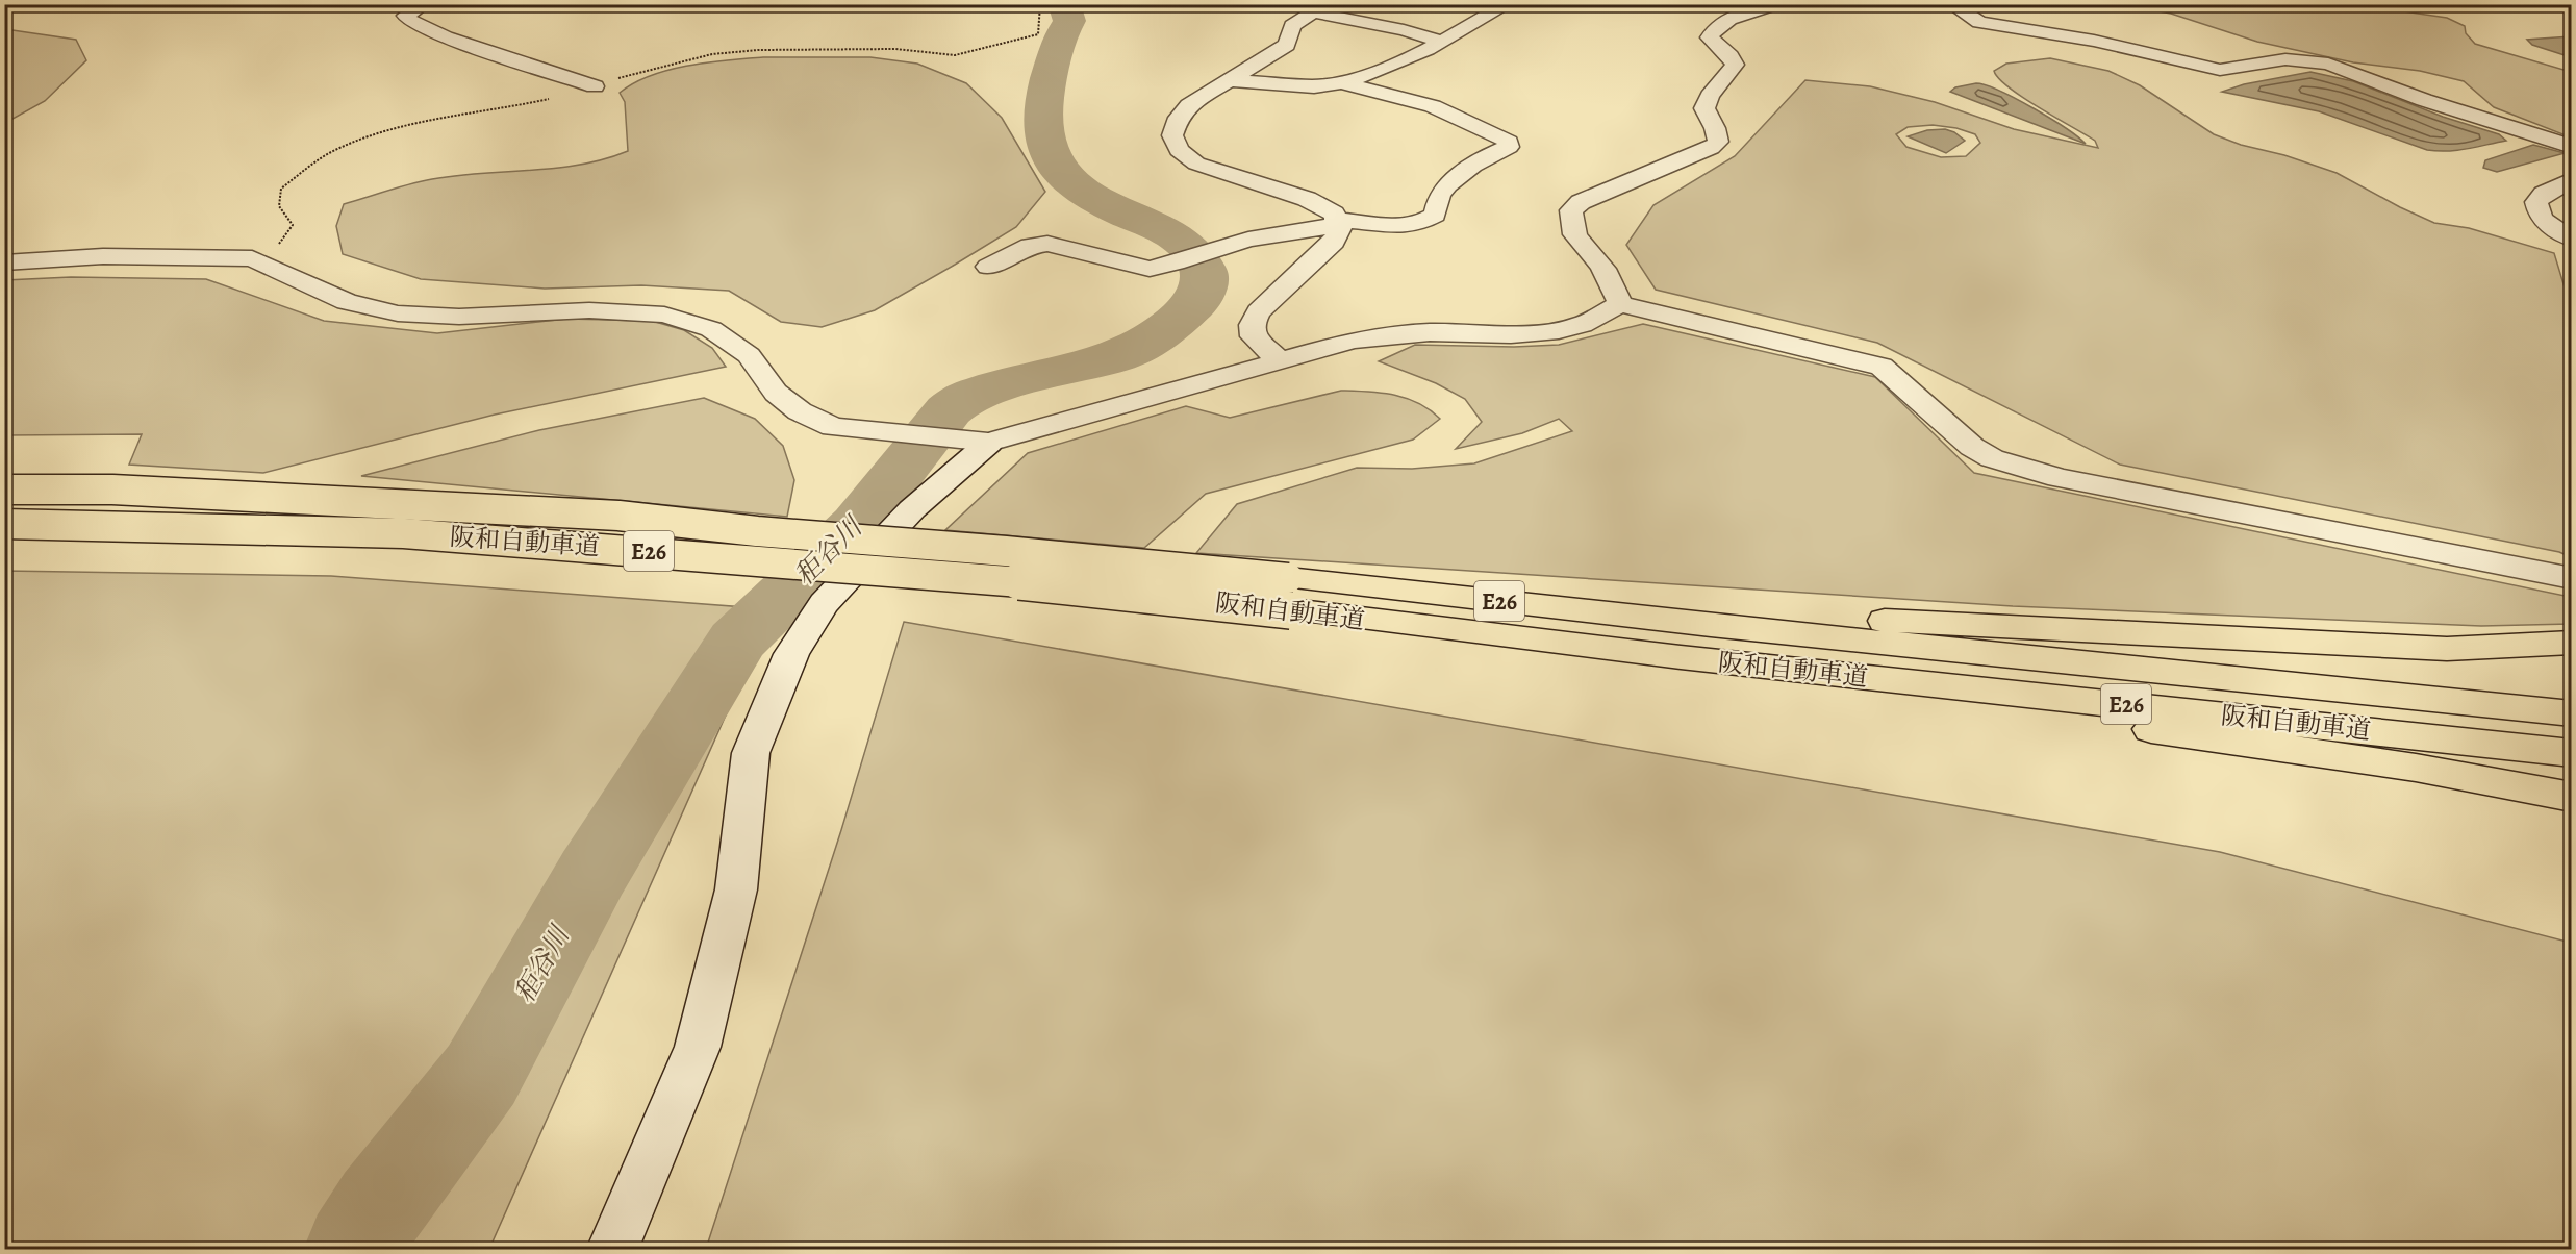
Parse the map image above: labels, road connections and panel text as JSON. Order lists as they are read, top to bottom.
{
  "streets": {
    "highway": ["阪和自動車道", "E26"]
  },
  "water": ["秬谷川"]
}
